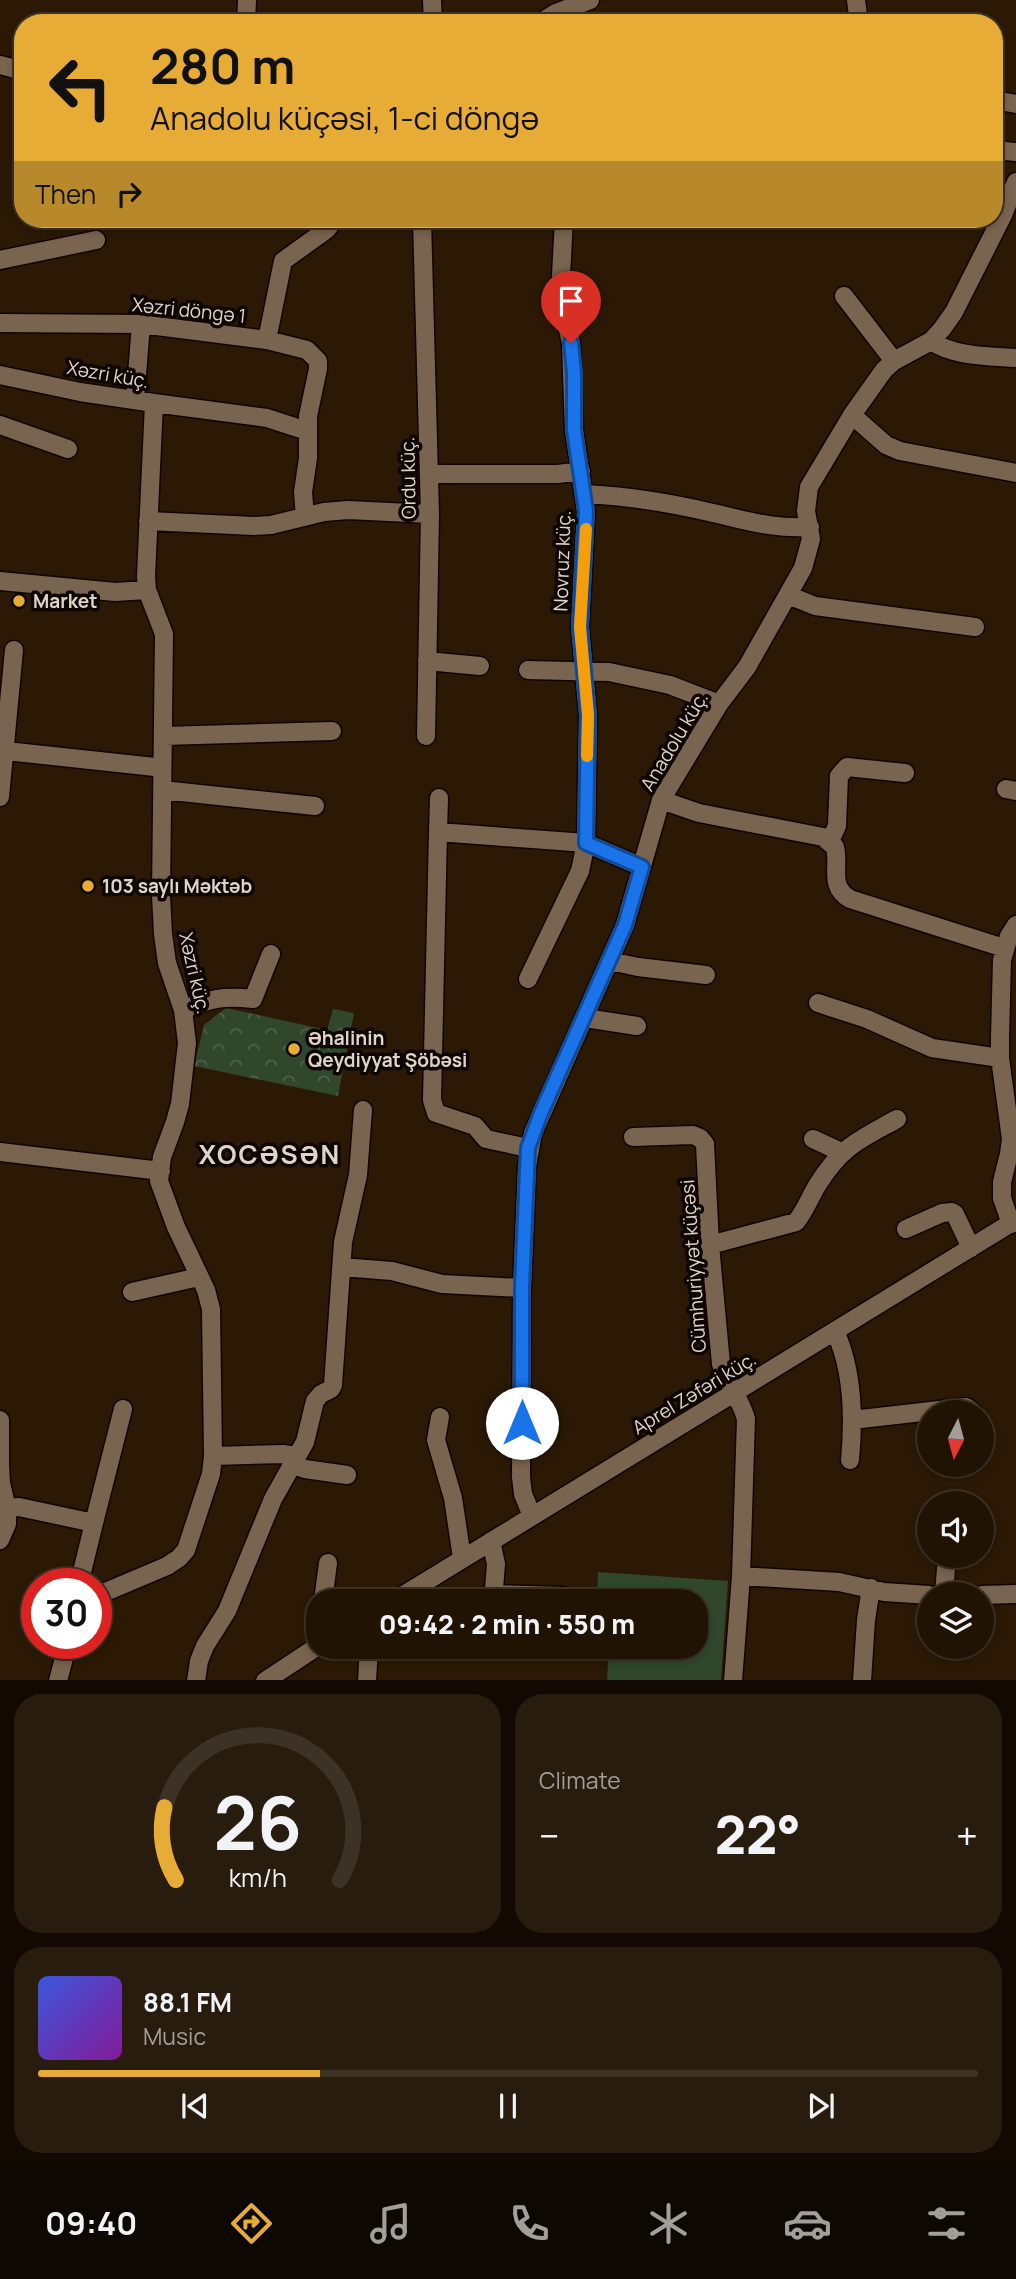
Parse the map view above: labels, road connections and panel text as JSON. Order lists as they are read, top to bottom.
{
  "streets": {
    "street": [
      "Xəzri döngə 1",
      "Xəzri küç.",
      "Ordu küç.",
      "Novruz küç.",
      "Anadolu küç.",
      "Cümhuriyyət küçəsi",
      "Aprel Zəfəri küç."
    ]
  },
  "crossings": [
    ["Anadolu küç.", "Aprel Zəfəri küç."],
    ["Cümhuriyyət küçəsi", "Aprel Zəfəri küç."]
  ],
  "districts": ["XOCƏSƏN"],
  "places": ["Market", "103 saylı Məktəb", "Əhalinin Qeydiyyat Şöbəsi"],
  "north": "bottom",
  "page": {
    "turn": ["280 m", "Anadolu küçəsi, 1-ci döngə"],
    "then": "Then",
    "limit": "30",
    "trip": "09:42 · 2 min · 550 m",
    "tile": "Climate",
    "heat": ["−", "22°", "+"],
    "song": ["88.1 FM", "Music"],
    "tabs": "09:40",
    "gauge": ["26", "km/h"]
  }
}
